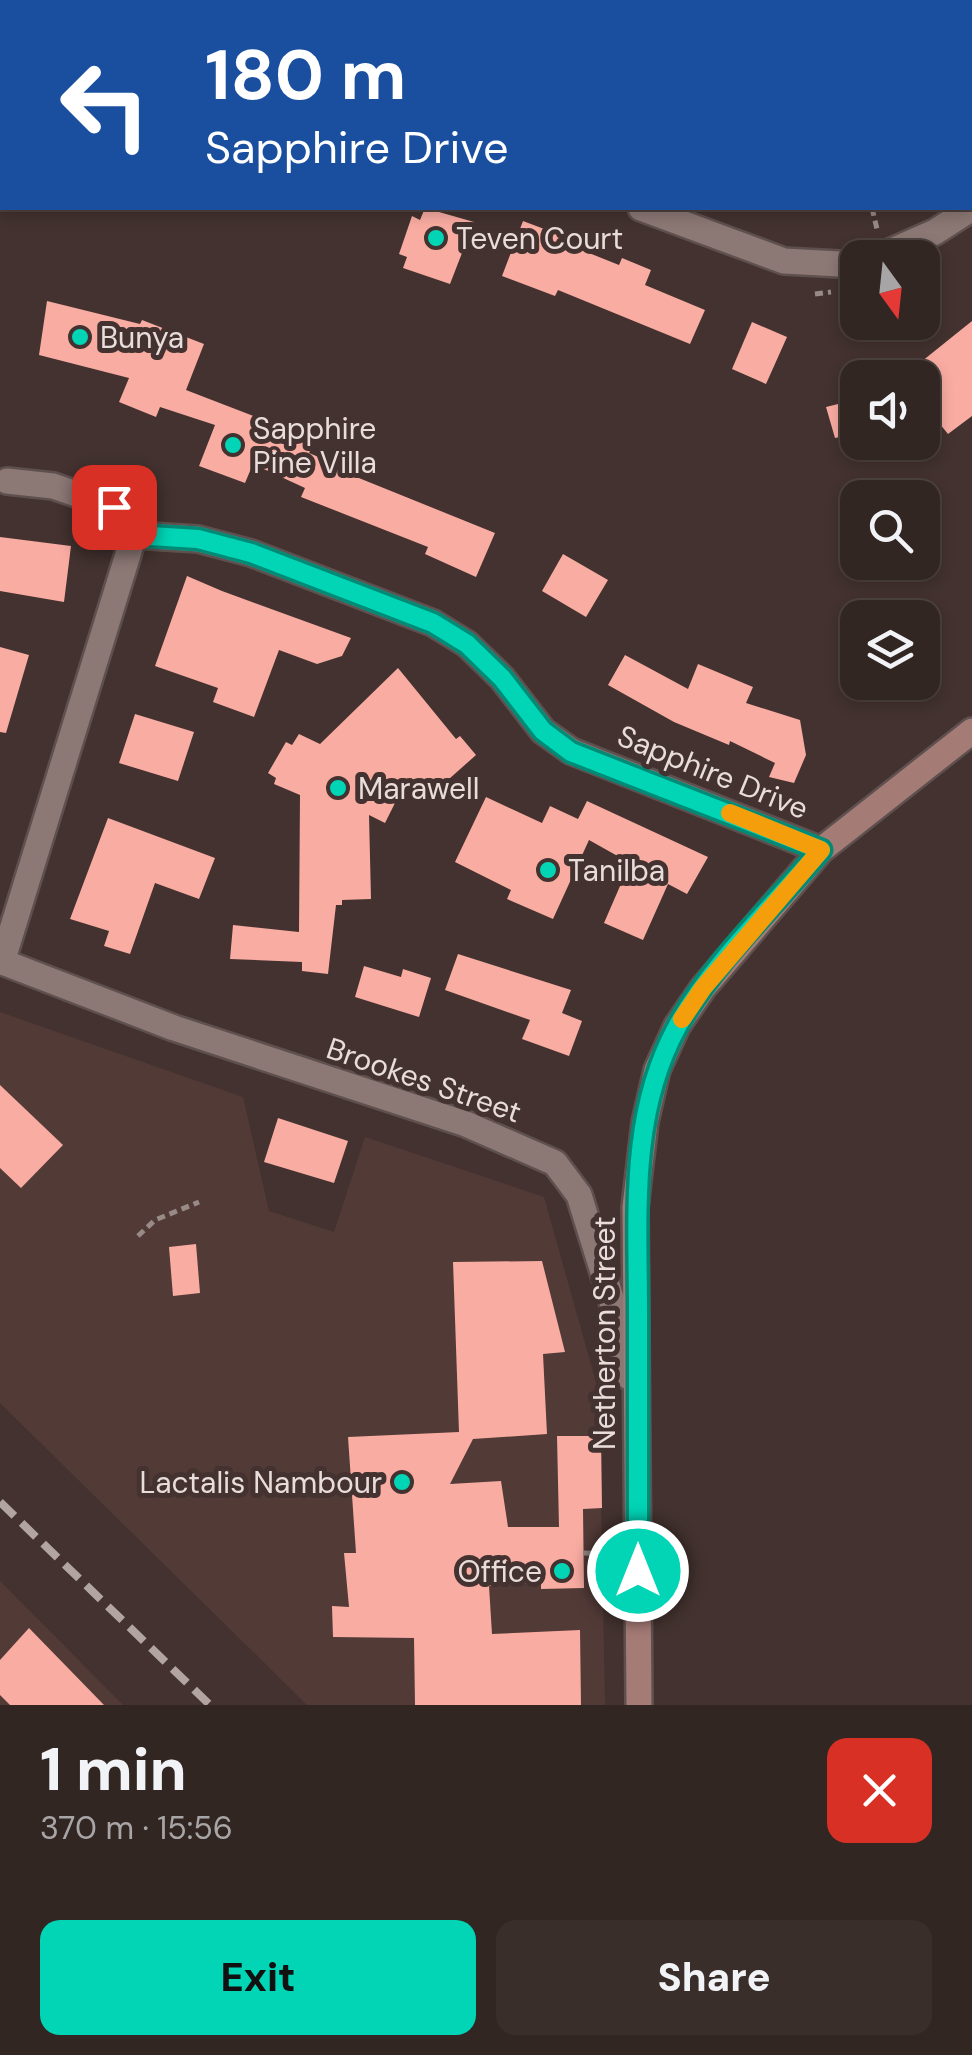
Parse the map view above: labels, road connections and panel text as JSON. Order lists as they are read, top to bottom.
{
  "streets": {
    "main road": ["Netherton Street"],
    "street": ["Sapphire Drive", "Brookes Street"]
  },
  "crossings": [
    ["Sapphire Drive", "Netherton Street"],
    ["Brookes Street", "Netherton Street"]
  ],
  "places": [
    "Teven Court",
    "Bunya",
    "Sapphire Pine Villa",
    "Marawell",
    "Tanilba",
    "Lactalis Nambour",
    "Office"
  ],
  "north": "bottom",
  "page": {
    "turn": ["180 m", "Sapphire Drive"],
    "heading": ["1 min", "370 m · 15:56"],
    "buttons": ["Exit", "Share"]
  }
}
